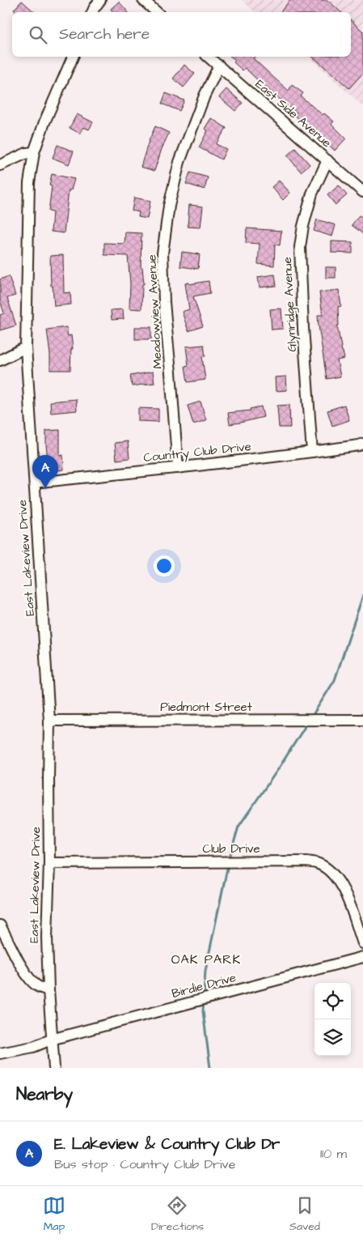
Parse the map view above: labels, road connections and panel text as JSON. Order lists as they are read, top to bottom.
{
  "streets": {
    "street": [
      "East Side Avenue",
      "Glynridge Avenue",
      "Meadowview Avenue",
      "Country Club Drive",
      "East Lakeview Drive",
      "Piedmont Street",
      "Club Drive",
      "Birdie Drive"
    ]
  },
  "crossings": [
    ["East Side Avenue", "Glynridge Avenue"],
    ["East Side Avenue", "Meadowview Avenue"],
    ["Glynridge Avenue", "Country Club Drive"],
    ["Meadowview Avenue", "Country Club Drive"],
    ["Country Club Drive", "East Lakeview Drive"],
    ["East Lakeview Drive", "Piedmont Street"],
    ["East Lakeview Drive", "Club Drive"],
    ["East Lakeview Drive", "Birdie Drive"]
  ],
  "districts": ["OAK PARK"],
  "page": {
    "search": "Search here",
    "pins": "A",
    "heading": "Nearby",
    "list": [
      {
        "mark": "A",
        "name": "E. Lakeview & Country Club Dr",
        "note": "Bus stop · Country Club Drive",
        "value": "110 m"
      }
    ],
    "nav": ["Map", "Directions", "Saved"]
  }
}
